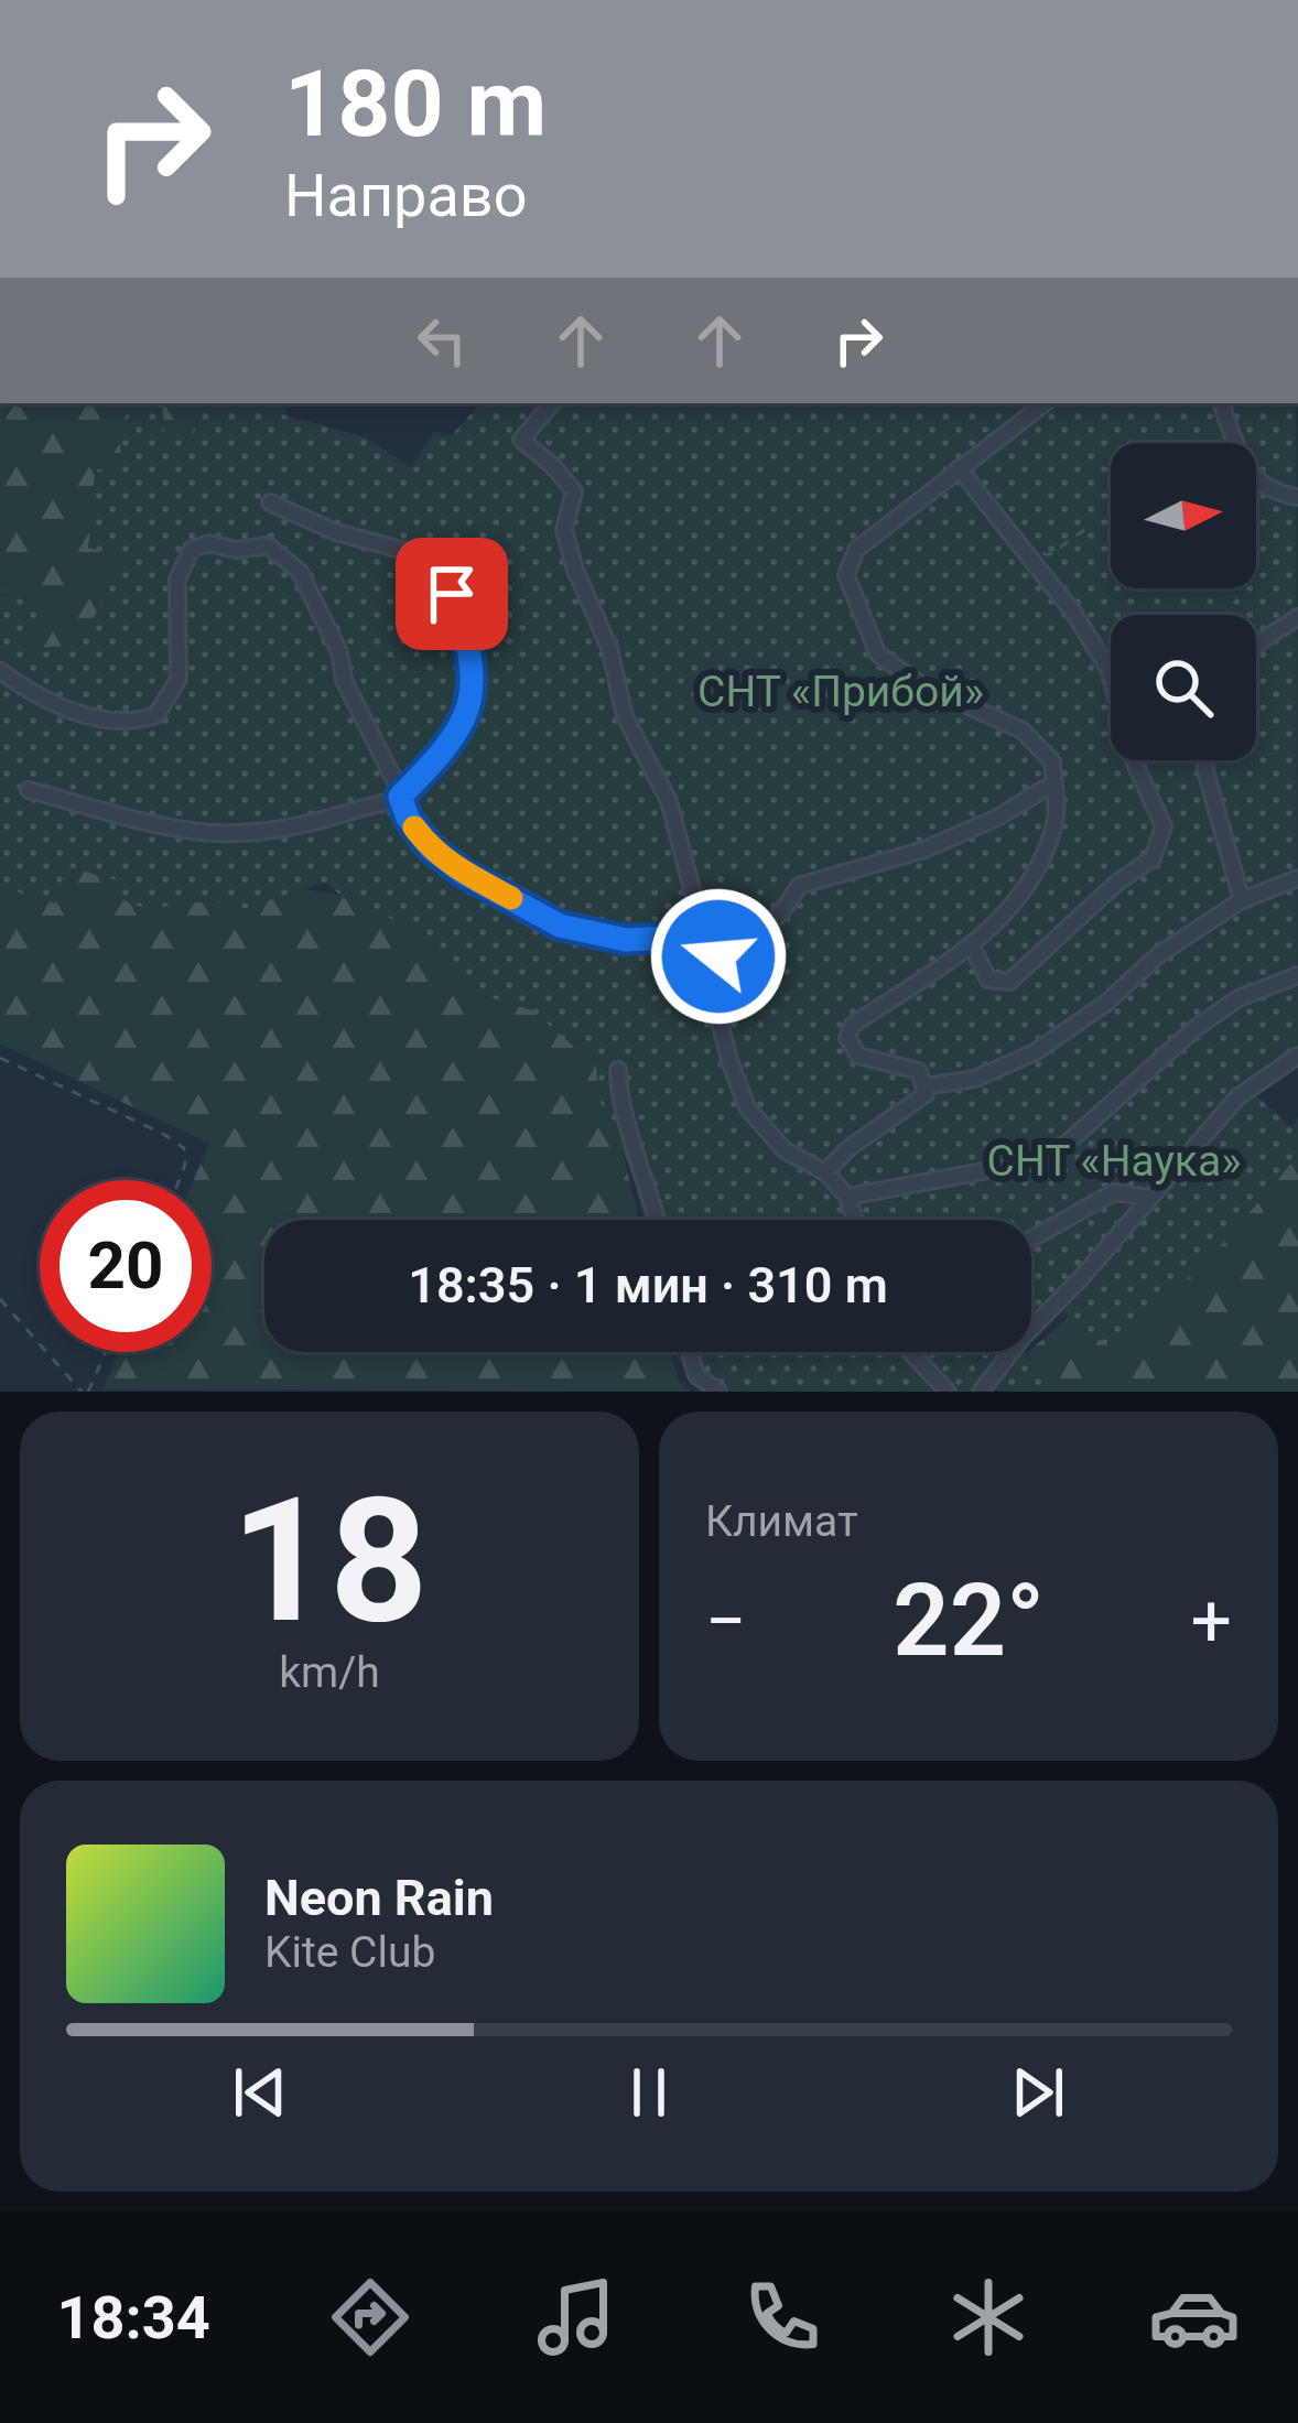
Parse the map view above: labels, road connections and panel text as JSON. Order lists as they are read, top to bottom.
{
  "parks": ["СНТ «Прибой»", "СНТ «Наука»"],
  "north": "right",
  "page": {
    "turn": ["180 m", "Направо"],
    "limit": "20",
    "trip": "18:35 · 1 мин · 310 m",
    "tile": [
      ["18", "km/h"],
      "Климат"
    ],
    "heat": ["−", "22°", "+"],
    "song": ["Neon Rain", "Kite Club"],
    "tabs": "18:34"
  }
}
